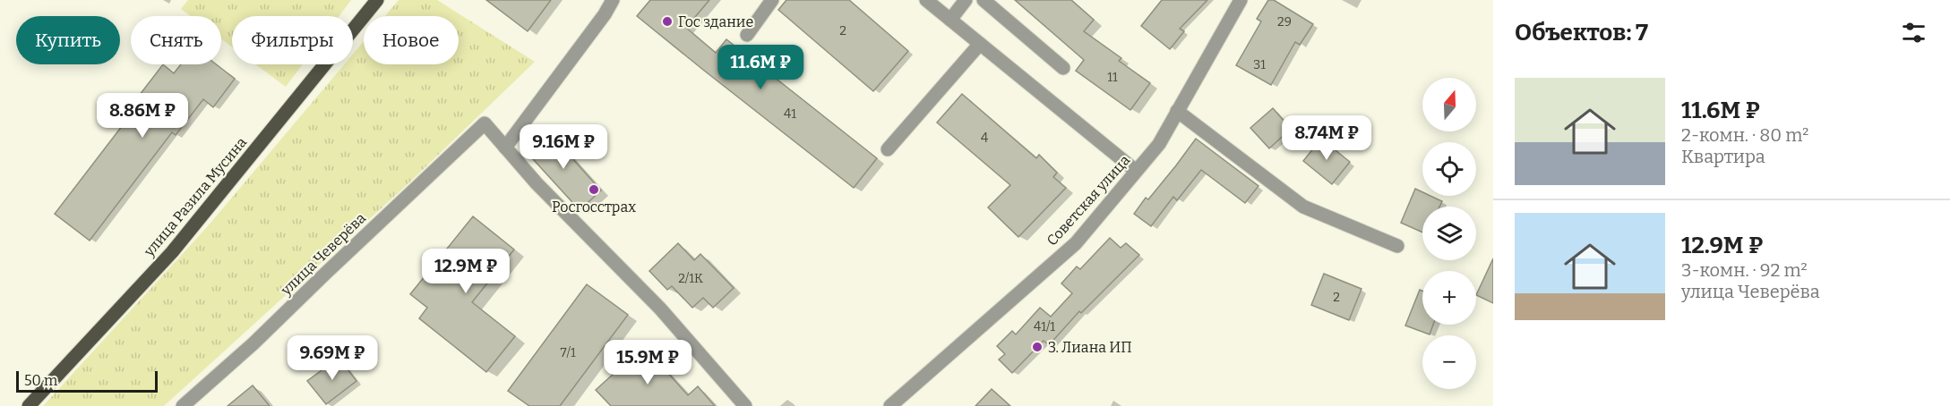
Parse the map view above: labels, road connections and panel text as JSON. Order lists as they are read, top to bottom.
{
  "streets": {
    "main road": ["улица Разила Мусина"],
    "street": ["Советская улица", "улица Чеверёва"]
  },
  "places": ["Гос здание", "Росгосстрах", "3. Лиана ИП"],
  "house_numbers": [
    "29",
    "2",
    "31",
    "11",
    "41",
    "4",
    "2/1К",
    "2",
    "41/1",
    "7/1"
  ],
  "scale_bar": "50 m",
  "north": "top",
  "page": {
    "heading": "Объектов: 7",
    "chip": [
      "Купить",
      "Снять",
      "Фильтры",
      "Новое"
    ],
    "price": [
      "11.6M ₽",
      "8.86M ₽",
      "8.74M ₽",
      "9.16M ₽",
      "12.9M ₽",
      "9.69M ₽",
      "15.9M ₽"
    ],
    "list": [
      {
        "name": "11.6M ₽",
        "note": "2-комн. · 80 m² · Квартира"
      },
      {
        "name": "12.9M ₽",
        "note": "3-комн. · 92 m² · улица Чеверёва"
      }
    ],
    "map_buttons": ["+", "−"],
    "scale": "50 m"
  }
}
